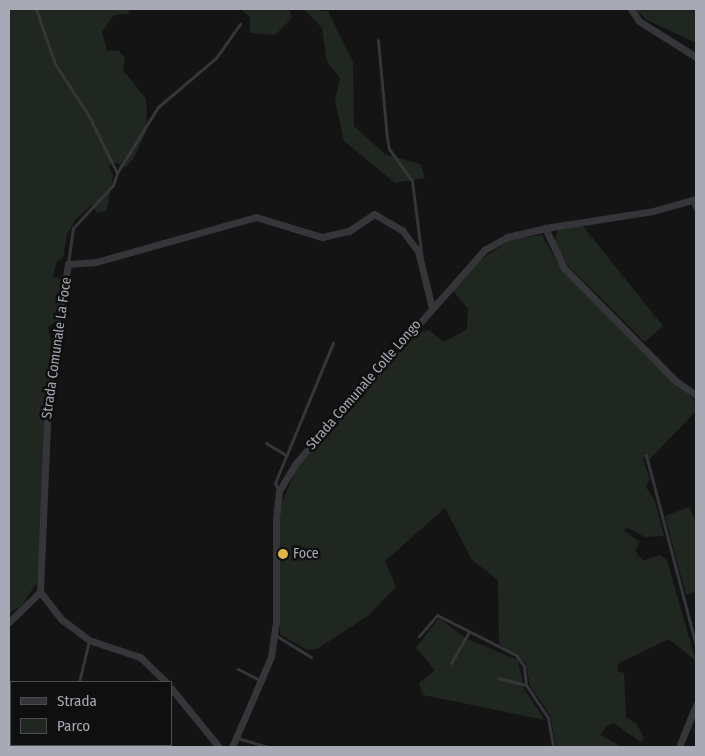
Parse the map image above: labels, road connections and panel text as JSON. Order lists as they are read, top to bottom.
{
  "streets": {
    "street": ["Strada Comunale La Foce", "Strada Comunale Colle Longo"]
  },
  "crossings": [
    ["Strada Comunale La Foce", "Strada Comunale Colle Longo"]
  ],
  "places": ["Foce"],
  "legend": ["Strada", "Parco"]
}
